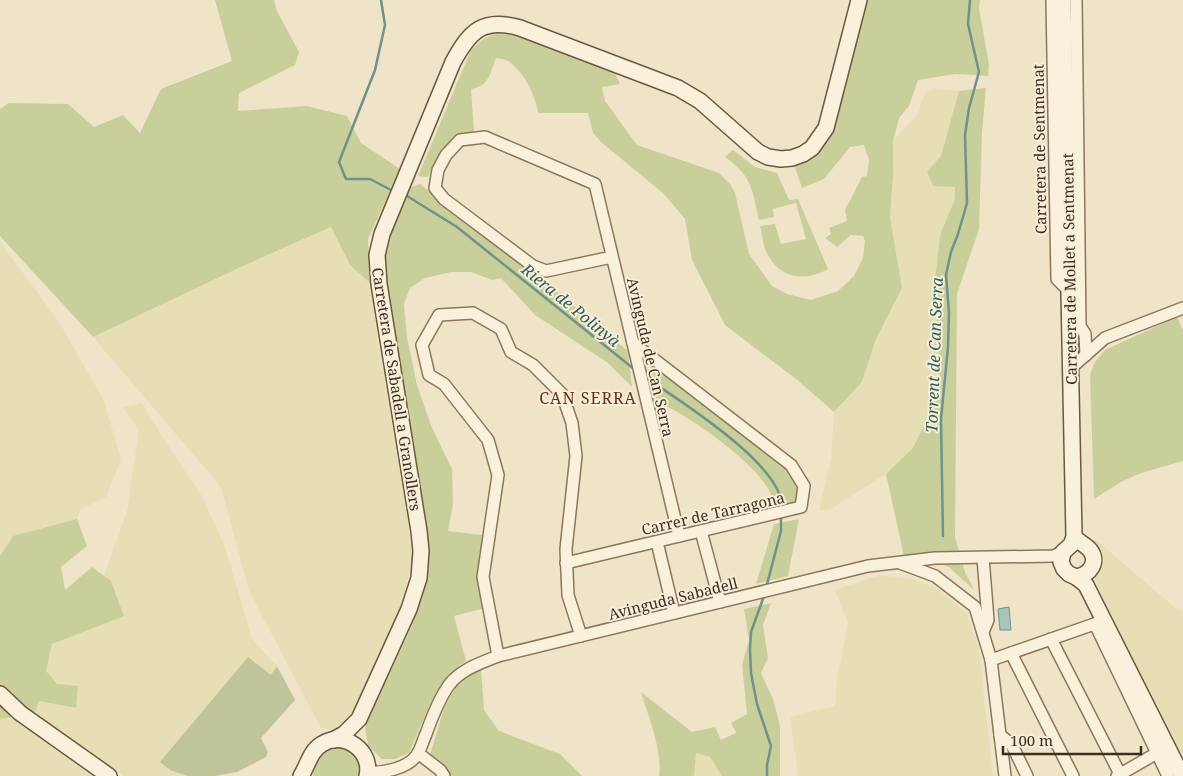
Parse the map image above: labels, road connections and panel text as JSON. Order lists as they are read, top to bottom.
{
  "streets": {
    "main road": ["Carretera de Mollet a Sentmenat", "Carretera de Sabadell a Granollers"],
    "street": [
      "Carretera de Sentmenat",
      "Avinguda de Can Serra",
      "Carrer de Tarragona",
      "Avinguda Sabadell"
    ]
  },
  "crossings": [
    ["Carretera de Sentmenat", "Carretera de Mollet a Sentmenat"],
    ["Avinguda de Can Serra", "Carrer de Tarragona"]
  ],
  "districts": ["CAN SERRA"],
  "water": ["Riera de Polinyà", "Torrent de Can Serra"],
  "scale_bar": "100 m"
}
